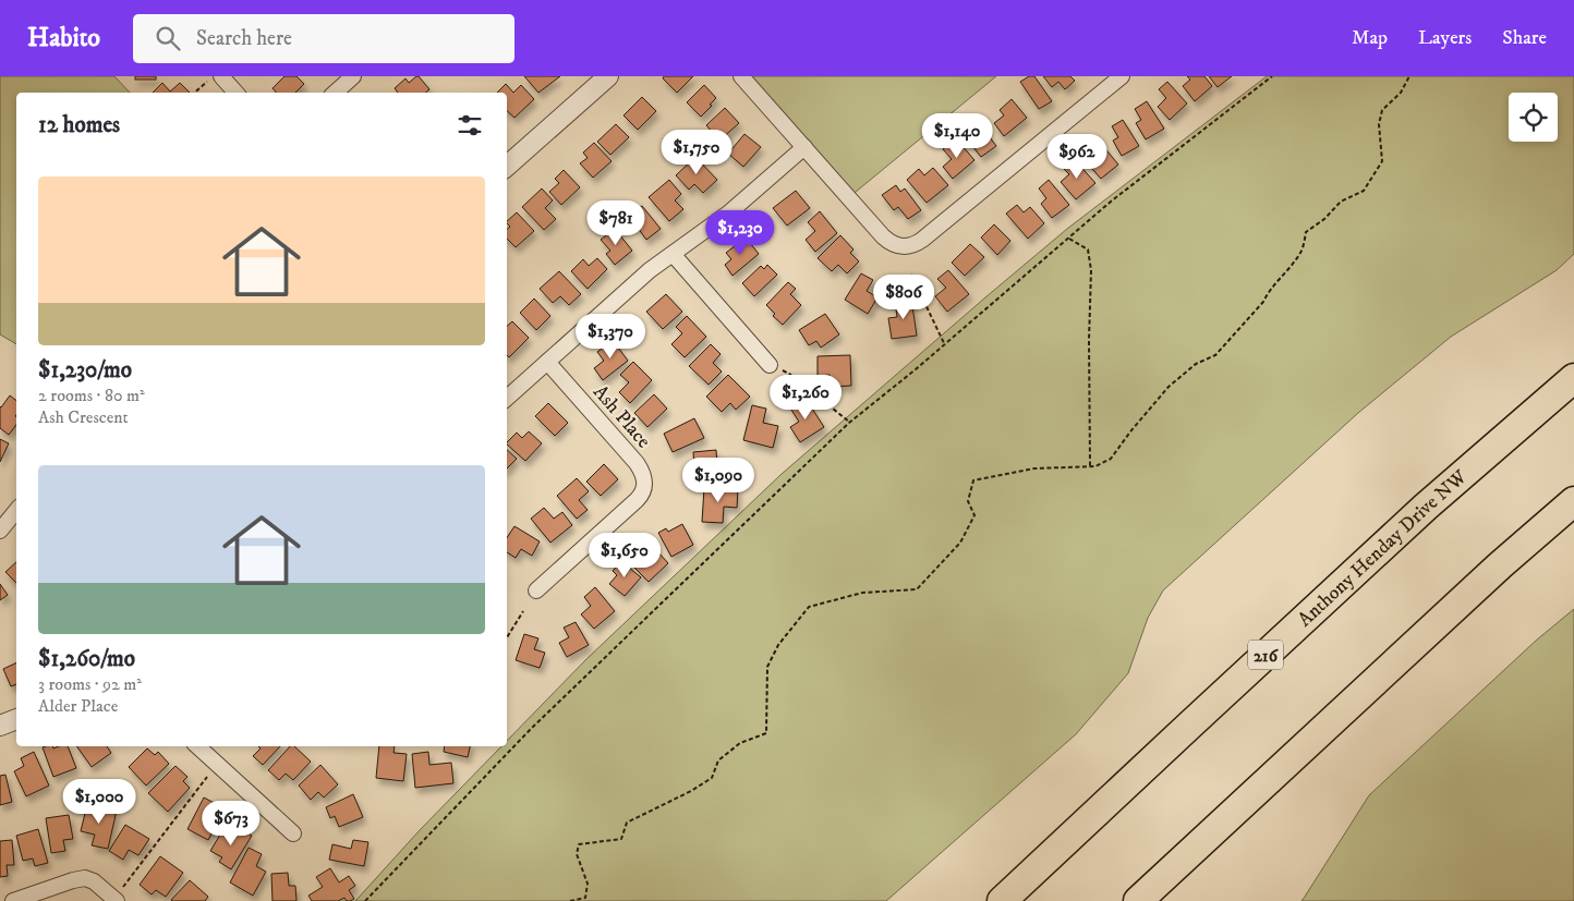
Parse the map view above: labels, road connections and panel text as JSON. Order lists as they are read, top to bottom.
{
  "streets": {
    "highway": ["Anthony Henday Drive NW", "216"],
    "street": ["Ash Place"]
  },
  "page": {
    "header": "Habito",
    "search": "Search here",
    "nav": ["Map", "Layers", "Share"],
    "heading": "12 homes",
    "price": [
      "$1,140",
      "$1,750",
      "$962",
      "$781",
      "$1,230",
      "$806",
      "$1,370",
      "$1,260",
      "$1,090",
      "$1,650",
      "$1,000",
      "$673"
    ],
    "list": [
      {
        "name": "$1,230/mo",
        "note": "2 rooms · 80 m² · Ash Crescent"
      },
      {
        "name": "$1,260/mo",
        "note": "3 rooms · 92 m² · Alder Place"
      }
    ]
  }
}
